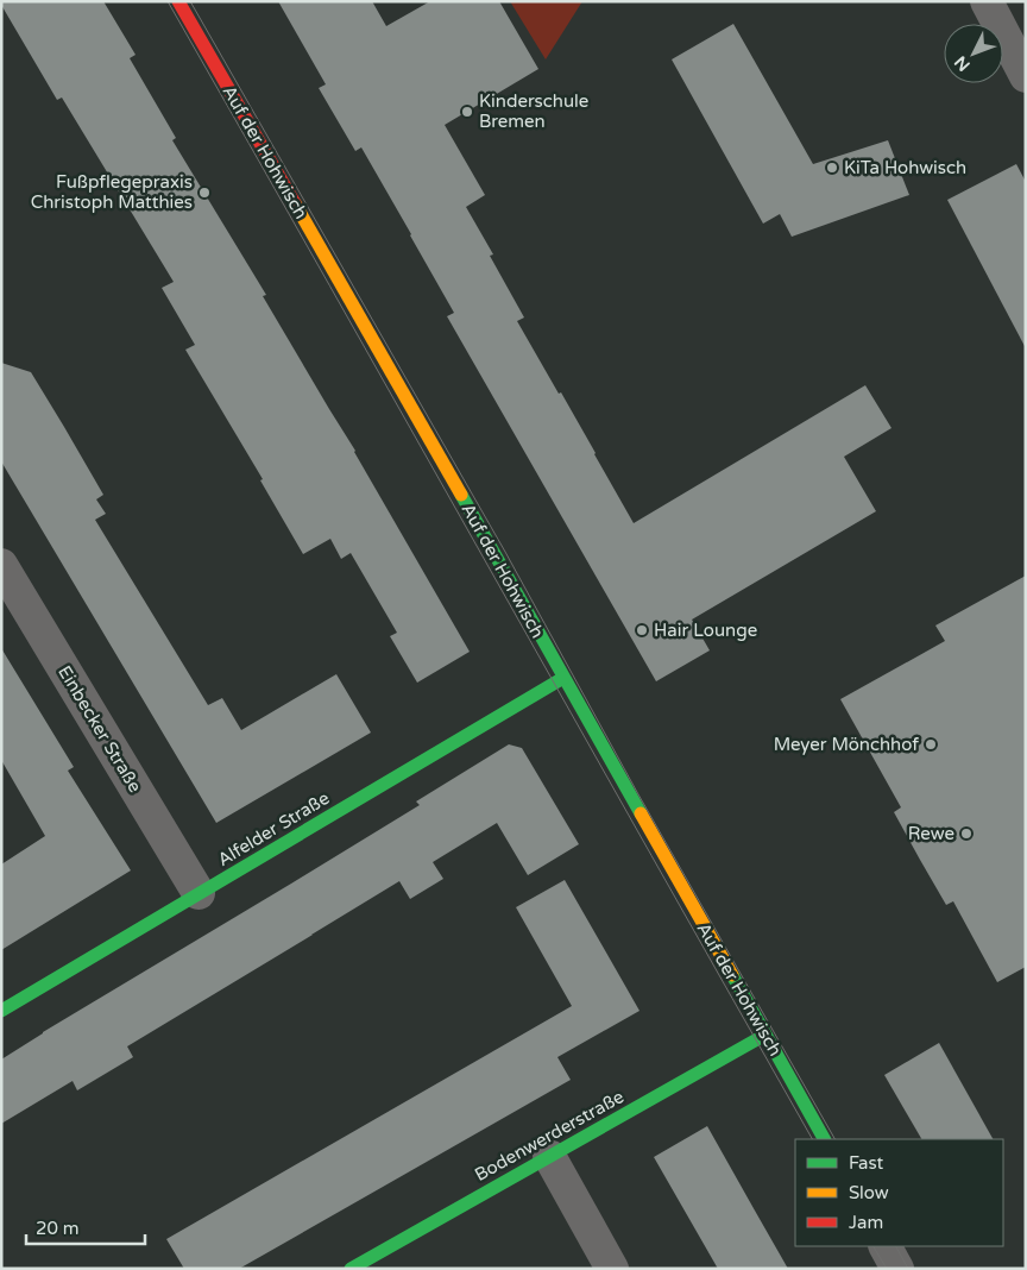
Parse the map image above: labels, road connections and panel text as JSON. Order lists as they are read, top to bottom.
{
  "streets": {
    "street": [
      "Auf der Hohwisch",
      "Einbecker Straße",
      "Alfelder Straße",
      "Bodenwerderstraße"
    ]
  },
  "crossings": [
    ["Auf der Hohwisch", "Alfelder Straße"],
    ["Auf der Hohwisch", "Bodenwerderstraße"],
    ["Einbecker Straße", "Alfelder Straße"]
  ],
  "places": [
    "Kinderschule Bremen",
    "KiTa Hohwisch",
    "Fußpflegepraxis Christoph Matthies",
    "Hair Lounge",
    "Meyer Mönchhof",
    "Rewe"
  ],
  "legend": ["Fast", "Slow", "Jam"],
  "scale_bar": "20 m",
  "north": "bottom left"
}
